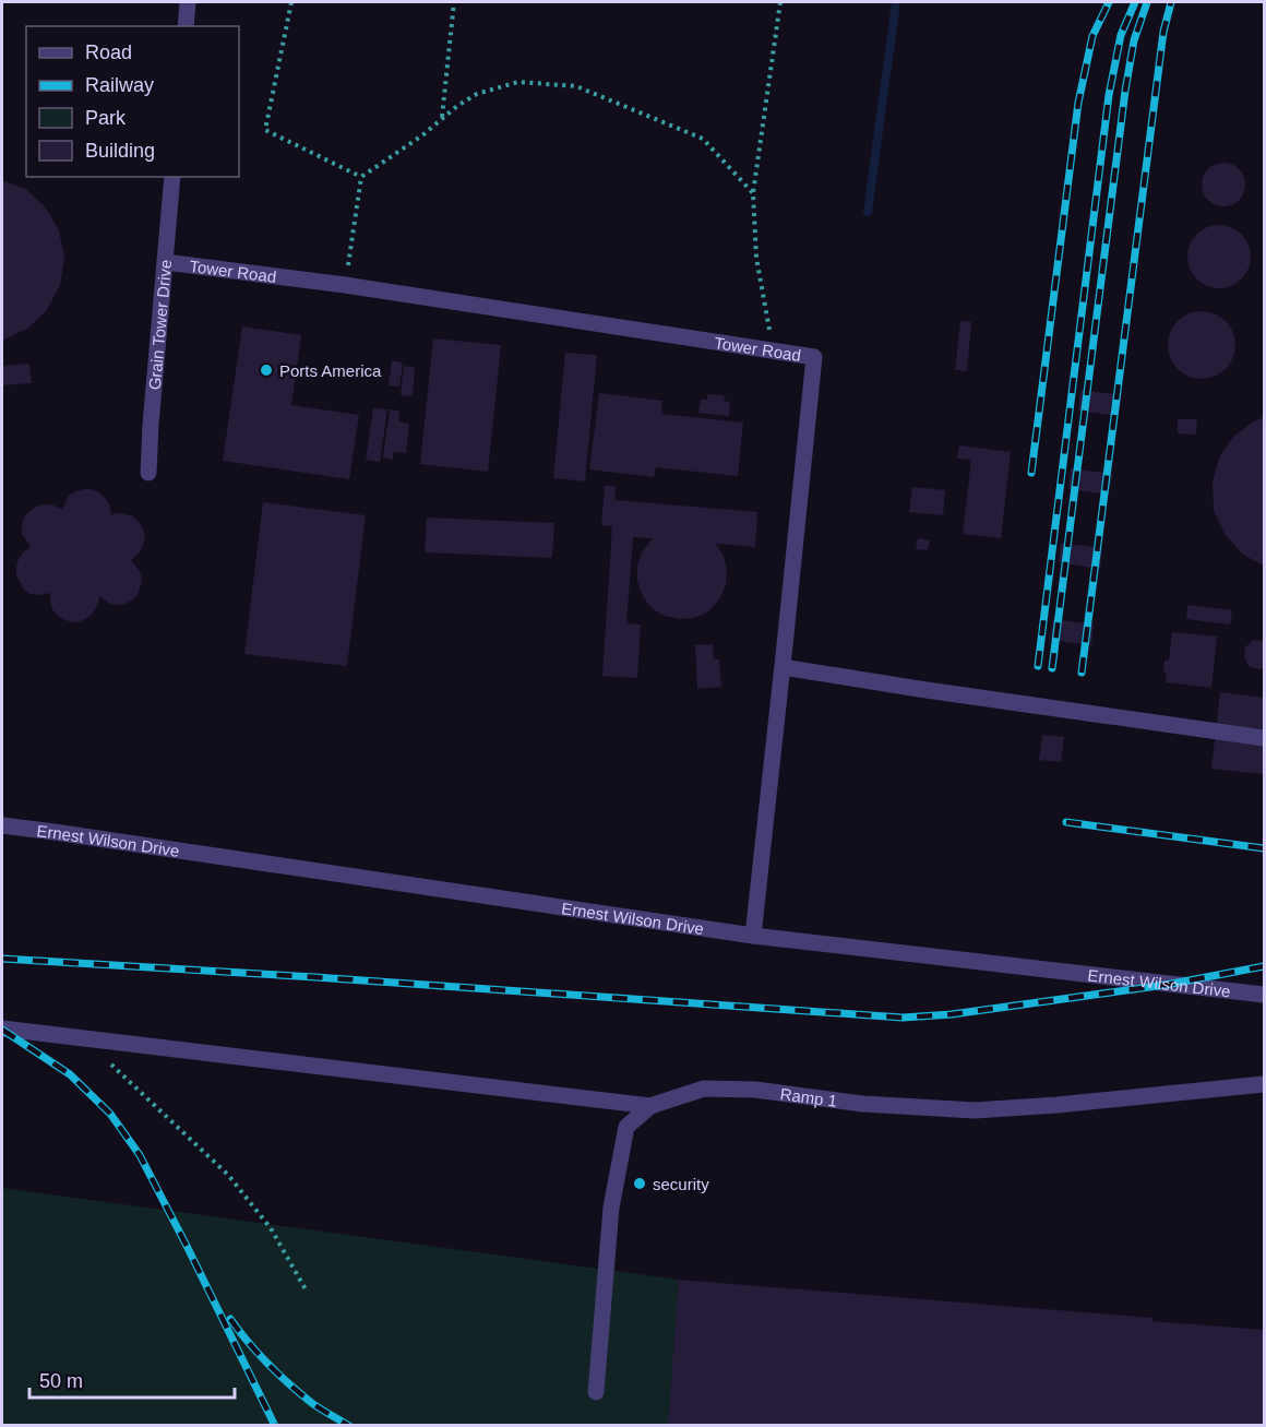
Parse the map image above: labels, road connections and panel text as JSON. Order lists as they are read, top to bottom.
{
  "streets": {
    "lane": [
      "Tower Road",
      "Grain Tower Drive",
      "Ernest Wilson Drive",
      "Ramp 1"
    ]
  },
  "crossings": [
    ["Tower Road", "Grain Tower Drive"],
    ["Tower Road", "Ernest Wilson Drive"]
  ],
  "places": ["Ports America", "security"],
  "legend": [
    "Road",
    "Railway",
    "Park",
    "Building"
  ],
  "scale_bar": "50 m"
}
